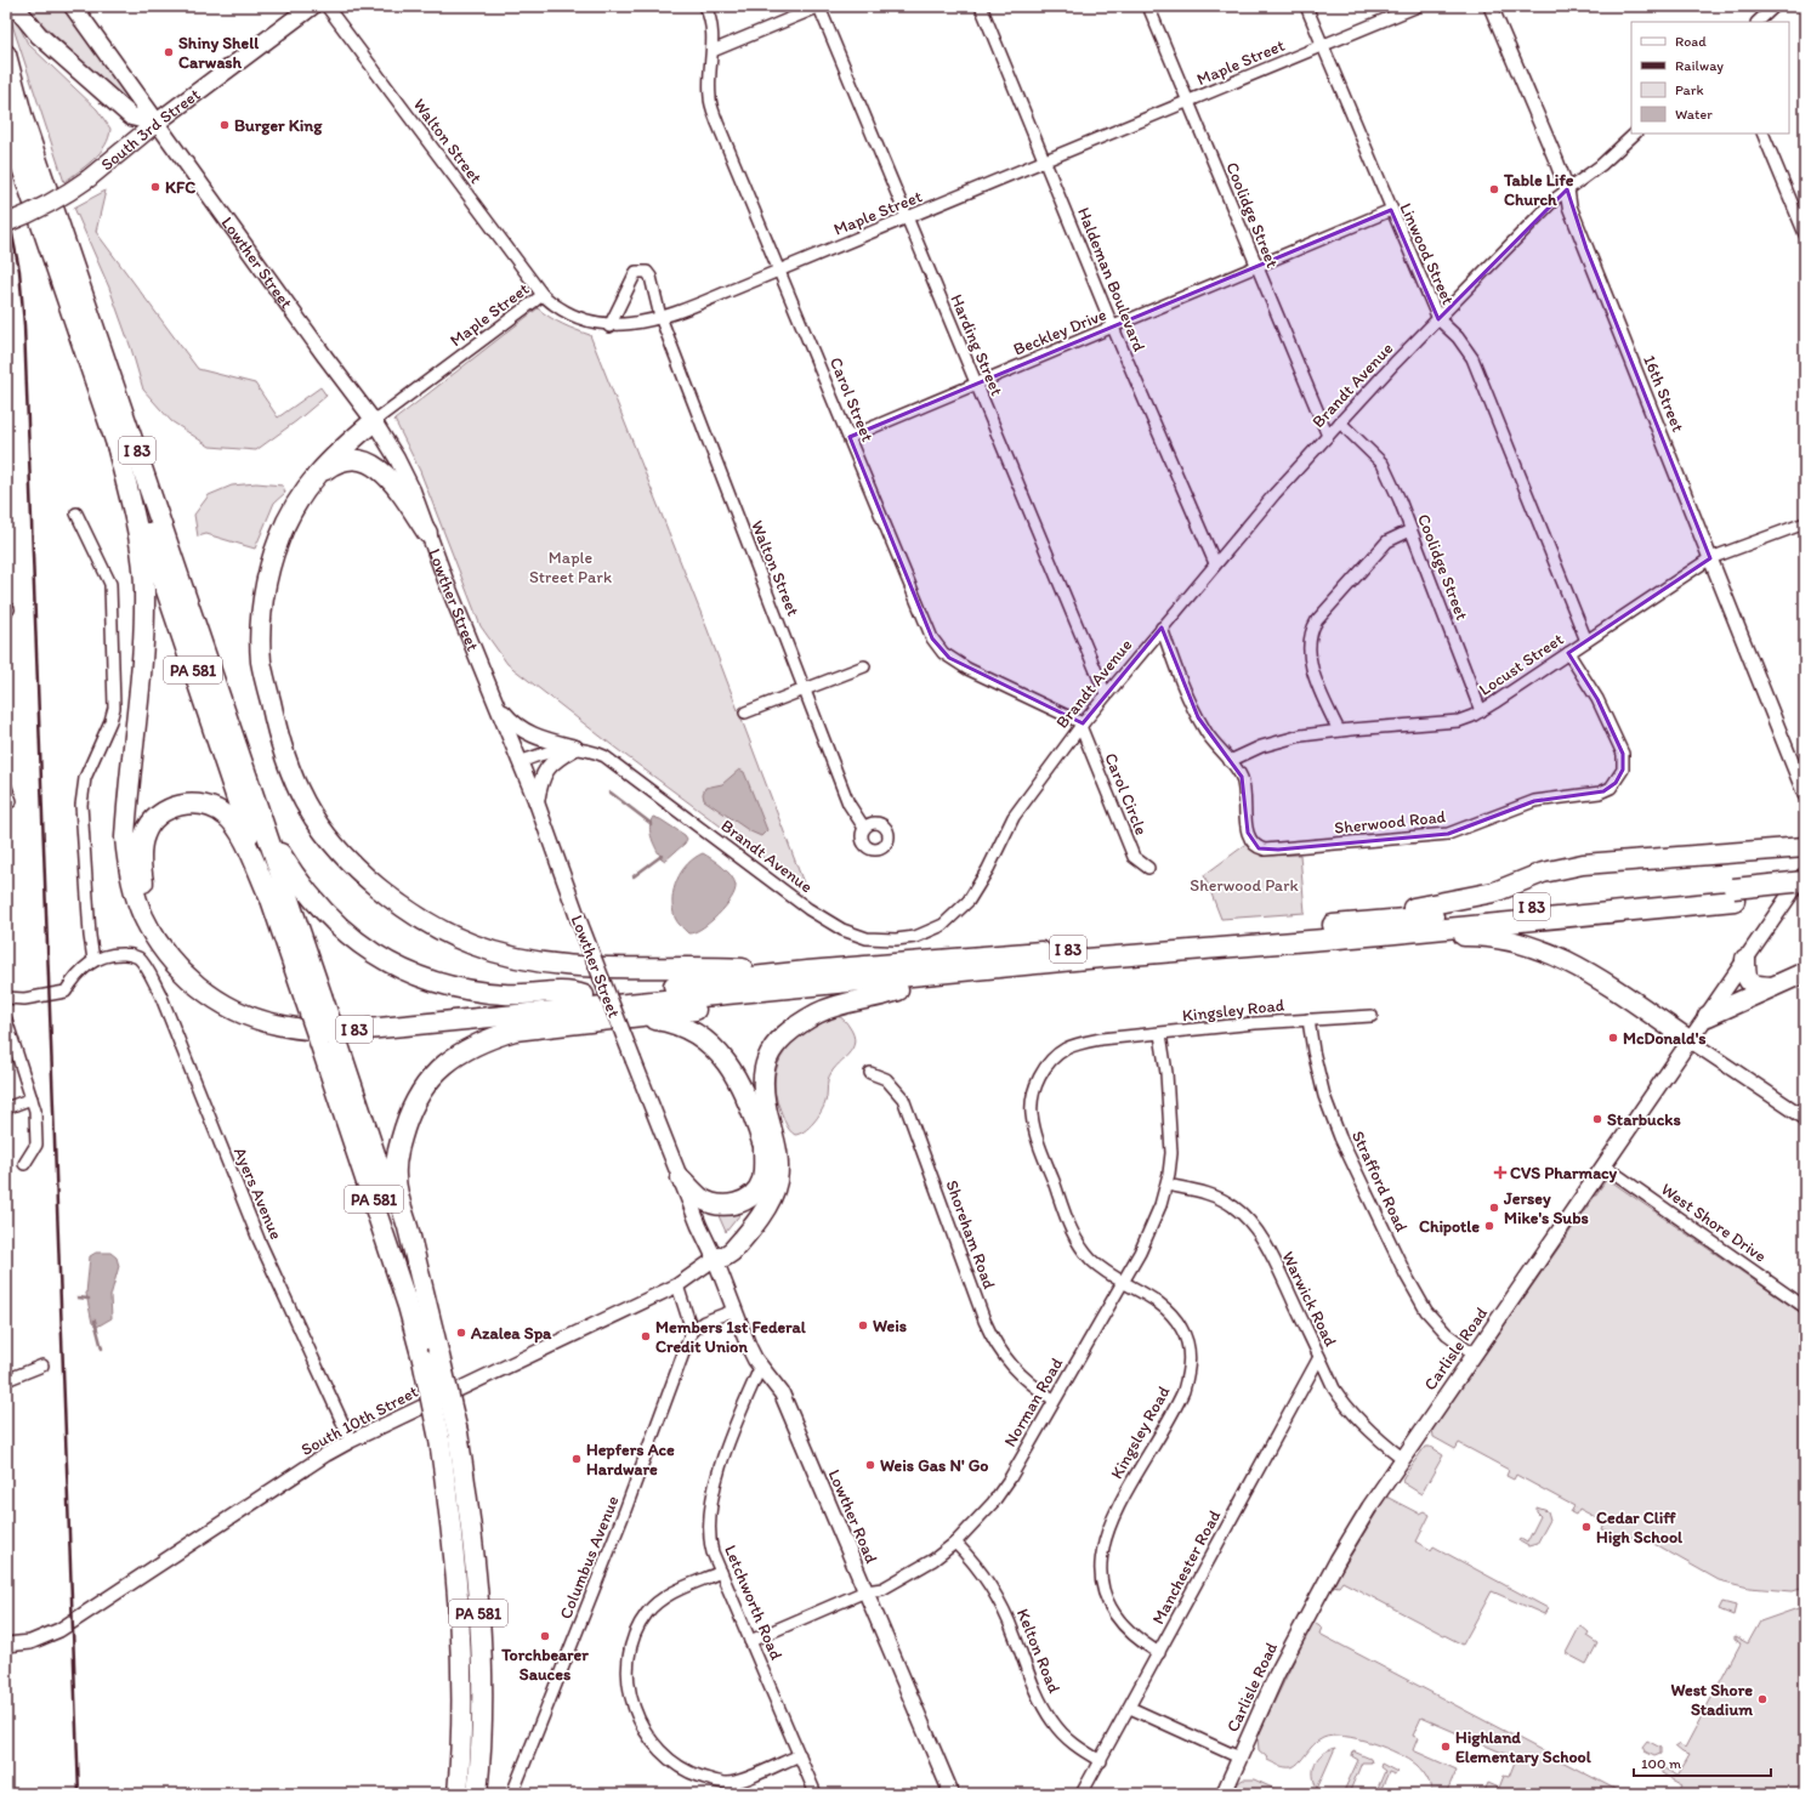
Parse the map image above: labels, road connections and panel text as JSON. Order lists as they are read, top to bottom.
{
  "streets": {
    "highway": ["I 83", "PA 581"],
    "main road": [
      "South 3rd Street",
      "Lowther Street",
      "Carlisle Road",
      "Lowther Road"
    ],
    "street": [
      "Maple Street",
      "Walton Street",
      "Coolidge Street",
      "Linwood Street",
      "Haldeman Boulevard",
      "Beckley Drive",
      "Harding Street",
      "Brandt Avenue",
      "16th Street",
      "Carol Street",
      "Locust Street",
      "Carol Circle",
      "Sherwood Road",
      "Kingsley Road",
      "Strafford Road",
      "Ayers Avenue",
      "West Shore Drive",
      "Shoreham Road",
      "Warwick Road",
      "Norman Road",
      "South 10th Street",
      "Columbus Avenue",
      "Manchester Road",
      "Letchworth Road",
      "Kelton Road"
    ]
  },
  "crossings": [
    ["Maple Street", "Walton Street"],
    ["Maple Street", "Coolidge Street"],
    ["Maple Street", "Linwood Street"],
    ["Maple Street", "Lowther Street"],
    ["Maple Street", "Haldeman Boulevard"],
    ["Maple Street", "Harding Street"],
    ["Maple Street", "Carol Street"],
    ["South 3rd Street", "Lowther Street"],
    ["Coolidge Street", "Beckley Drive"],
    ["Coolidge Street", "Brandt Avenue"],
    ["Coolidge Street", "Locust Street"],
    ["Linwood Street", "Beckley Drive"],
    ["Linwood Street", "Brandt Avenue"],
    ["Linwood Street", "Locust Street"],
    ["Lowther Street", "Brandt Avenue"],
    ["Lowther Street", "South 10th Street"],
    ["Lowther Street", "Lowther Road"],
    ["Haldeman Boulevard", "Beckley Drive"],
    ["Haldeman Boulevard", "Brandt Avenue"],
    ["Beckley Drive", "Harding Street"],
    ["Beckley Drive", "Carol Street"],
    ["Harding Street", "Brandt Avenue"],
    ["Brandt Avenue", "16th Street"],
    ["Brandt Avenue", "Carol Street"],
    ["Brandt Avenue", "Carol Circle"],
    ["Brandt Avenue", "Sherwood Road"],
    ["16th Street", "Locust Street"],
    ["Carol Street", "Carol Circle"],
    ["I 83", "PA 581"],
    ["Locust Street", "Sherwood Road"],
    ["Kingsley Road", "Strafford Road"],
    ["Kingsley Road", "Norman Road"],
    ["Kingsley Road", "Manchester Road"],
    ["Strafford Road", "Carlisle Road"],
    ["Ayers Avenue", "South 10th Street"],
    ["West Shore Drive", "Carlisle Road"],
    ["Shoreham Road", "Norman Road"],
    ["Warwick Road", "Carlisle Road"],
    ["Warwick Road", "Norman Road"],
    ["Warwick Road", "Manchester Road"],
    ["Norman Road", "Lowther Road"],
    ["Norman Road", "Letchworth Road"],
    ["Norman Road", "Kelton Road"],
    ["South 10th Street", "Lowther Road"],
    ["Lowther Road", "Letchworth Road"],
    ["Manchester Road", "Kelton Road"]
  ],
  "parks": ["Maple Street Park", "Sherwood Park"],
  "places": {
    "other": [
      "Shiny Shell Carwash",
      "Burger King",
      "KFC",
      "Table Life Church",
      "McDonald's",
      "Starbucks",
      "Jersey Mike's Subs",
      "Chipotle",
      "Weis",
      "Azalea Spa",
      "Members 1st Federal Credit Union",
      "Hepfers Ace Hardware",
      "Weis Gas N' Go",
      "Cedar Cliff High School",
      "Torchbearer Sauces",
      "West Shore Stadium",
      "Highland Elementary School"
    ],
    "health": ["CVS Pharmacy"]
  },
  "legend": [
    "Road",
    "Railway",
    "Park",
    "Water"
  ],
  "scale_bar": "100 m"
}
